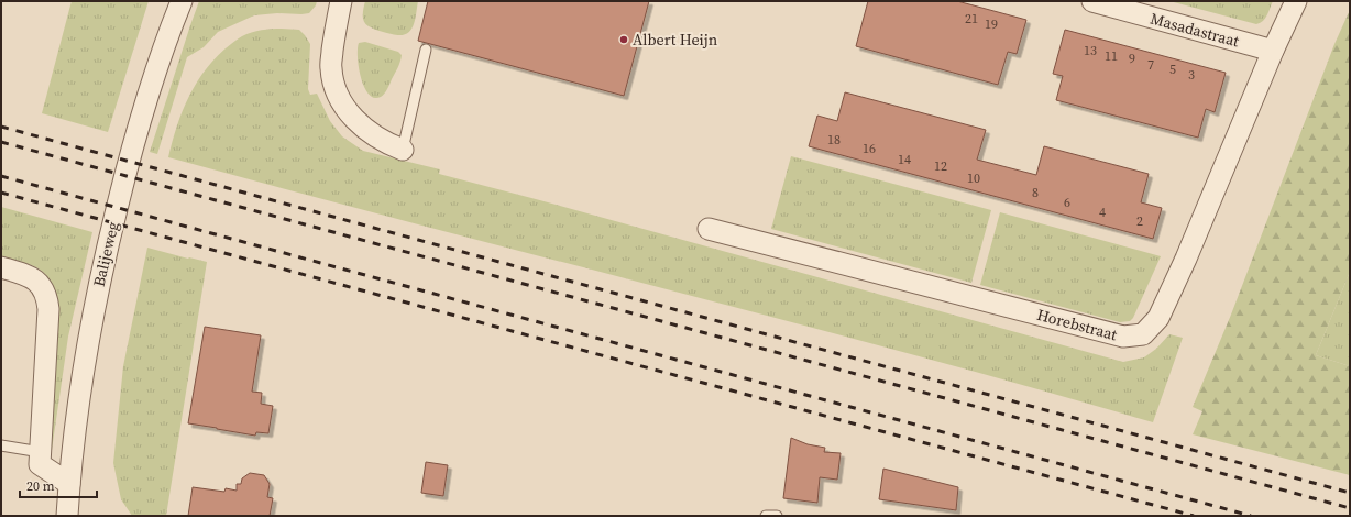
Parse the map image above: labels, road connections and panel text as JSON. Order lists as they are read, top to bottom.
{
  "streets": {
    "street": ["Masadastraat", "Balijeweg", "Horebstraat"]
  },
  "crossings": [
    ["Masadastraat", "Horebstraat"]
  ],
  "places": ["Albert Heijn"],
  "house_numbers": [
    "21",
    "19",
    "13",
    "11",
    "9",
    "7",
    "5",
    "3",
    "18",
    "16",
    "14",
    "12",
    "10",
    "8",
    "6",
    "4",
    "2"
  ],
  "scale_bar": "20 m"
}
